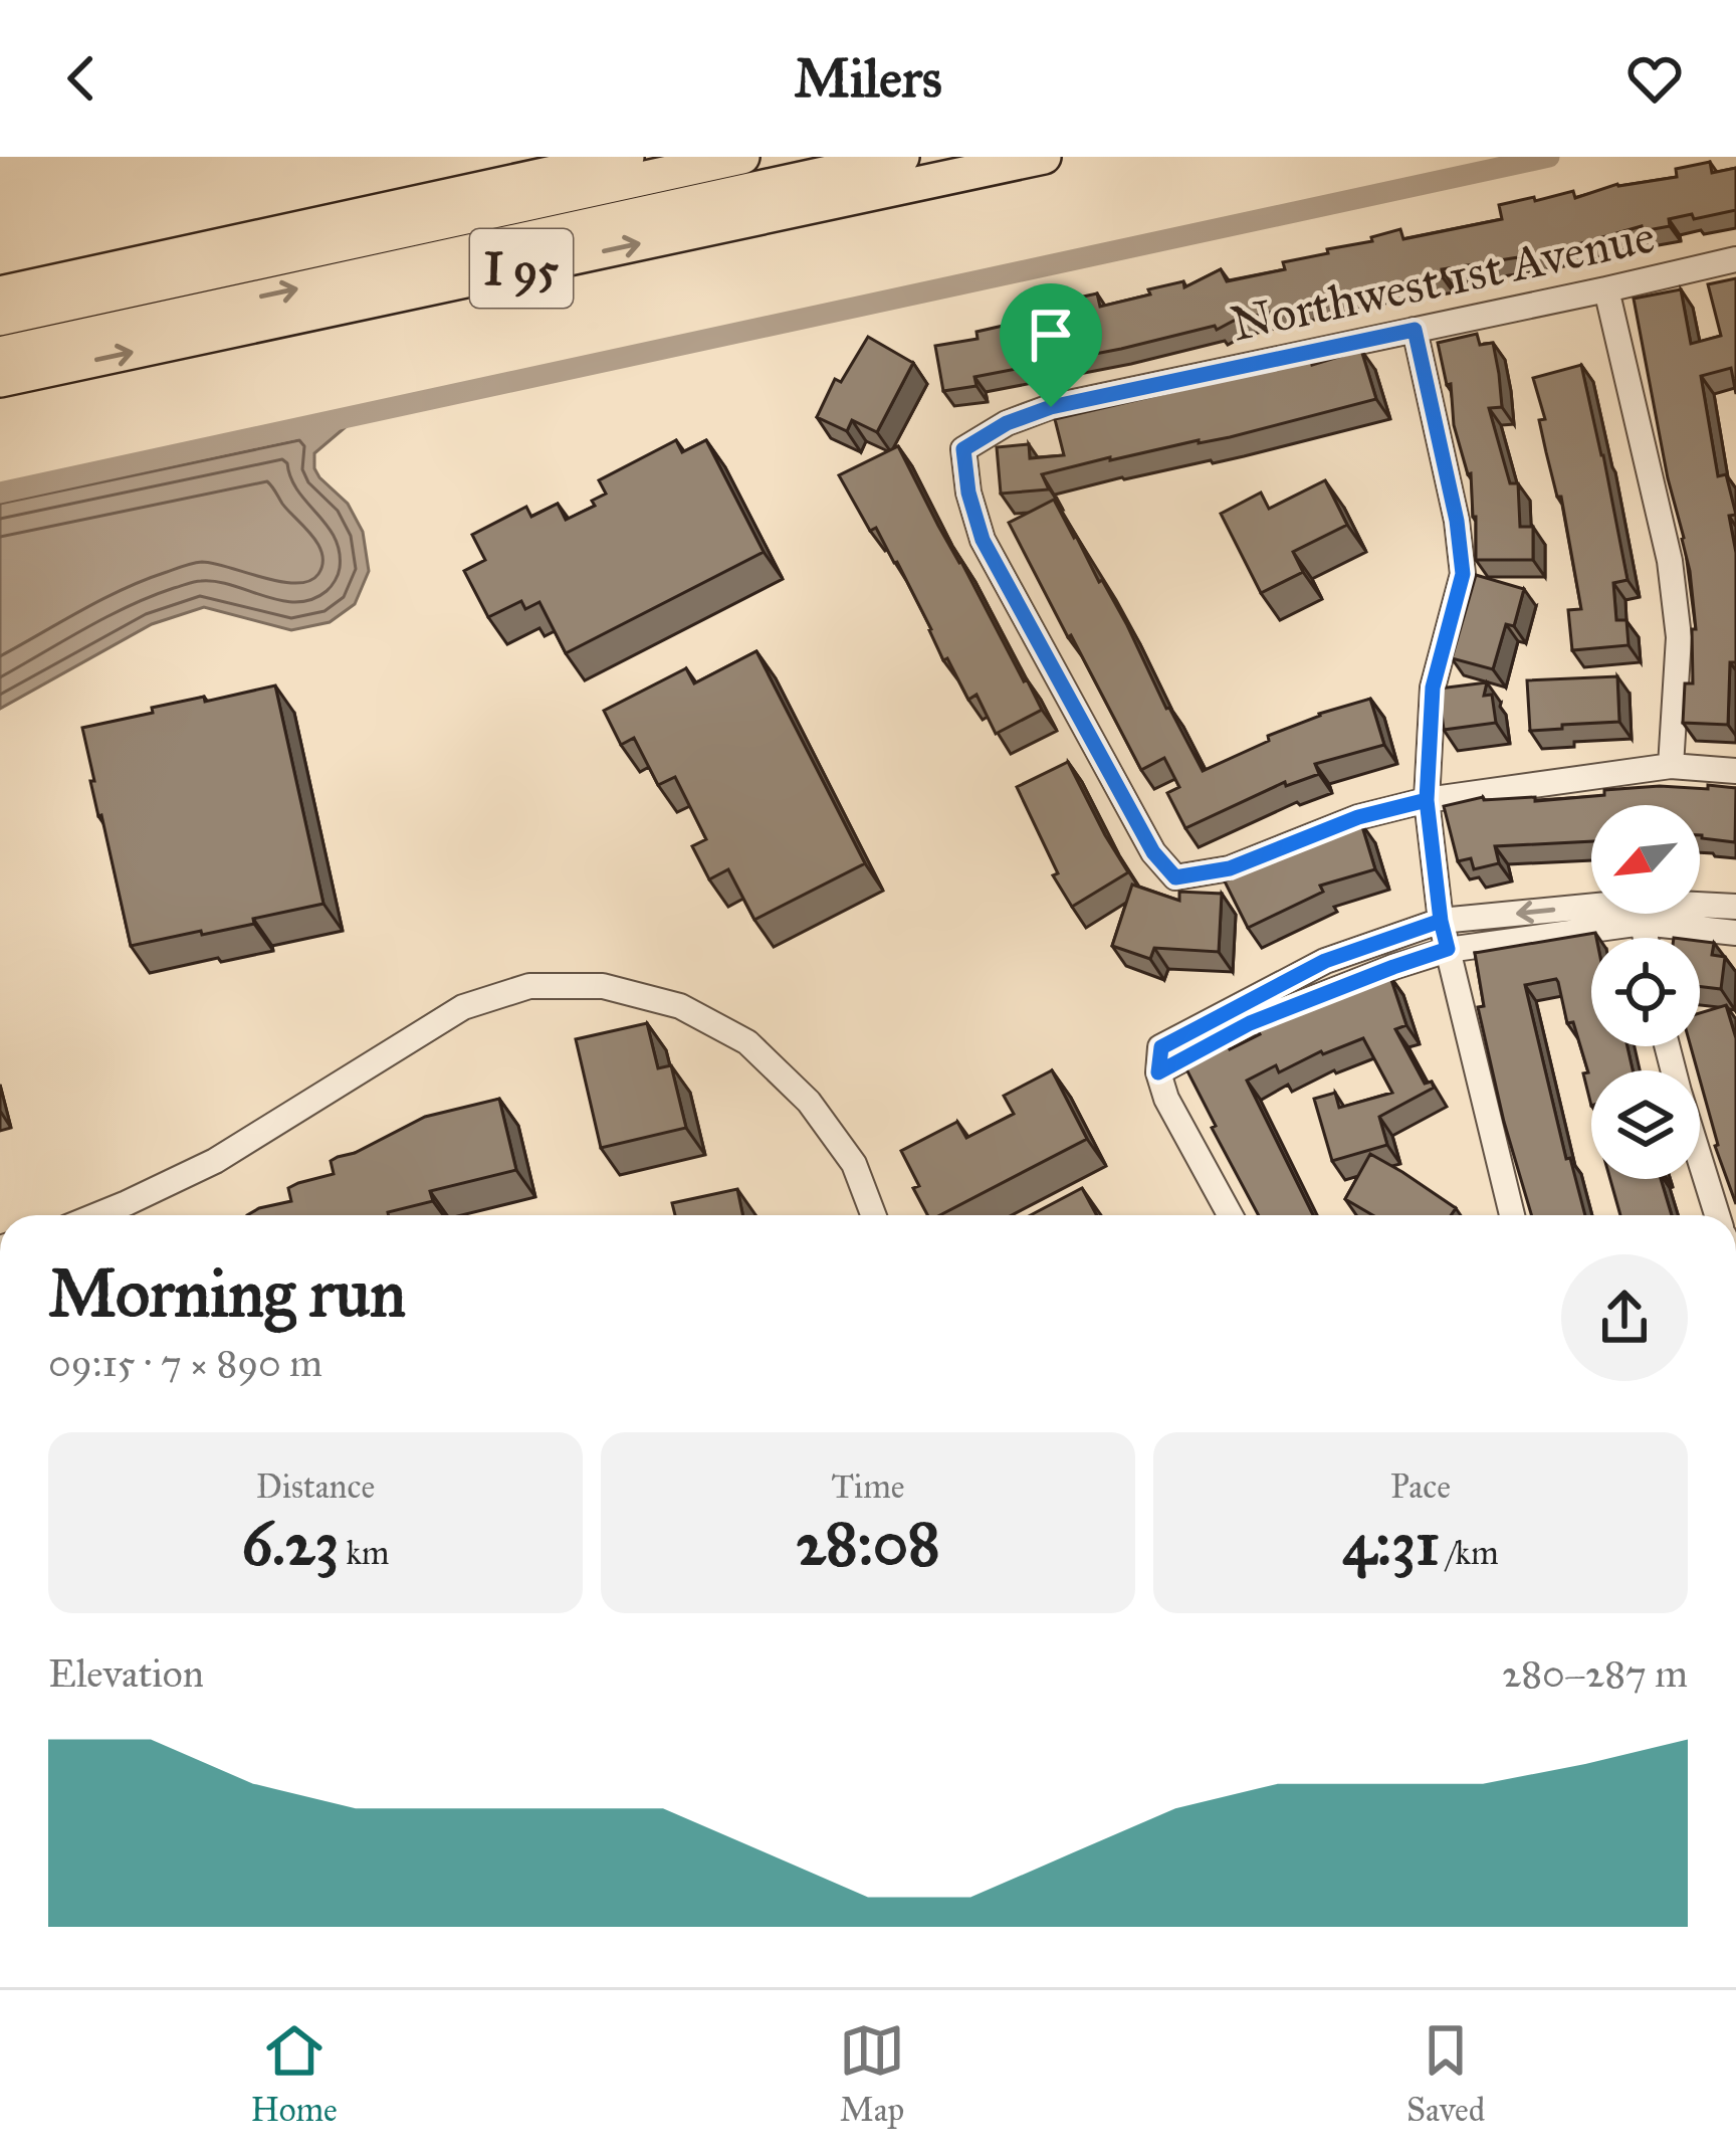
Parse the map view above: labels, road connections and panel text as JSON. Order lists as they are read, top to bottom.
{
  "streets": {
    "highway": ["I 95"],
    "street": ["Northwest 1st Avenue"]
  },
  "north": "bottom left",
  "page": {
    "header": "Milers",
    "heading": ["Morning run", "09:15 · 7 × 890 m"],
    "stats": [
      ["Distance", "6.23 km"],
      ["Time", "28:08"],
      ["Pace", "4:31 /km"]
    ],
    "chart": ["Elevation", "280–287 m"],
    "tabs": ["Home", "Map", "Saved"]
  }
}
